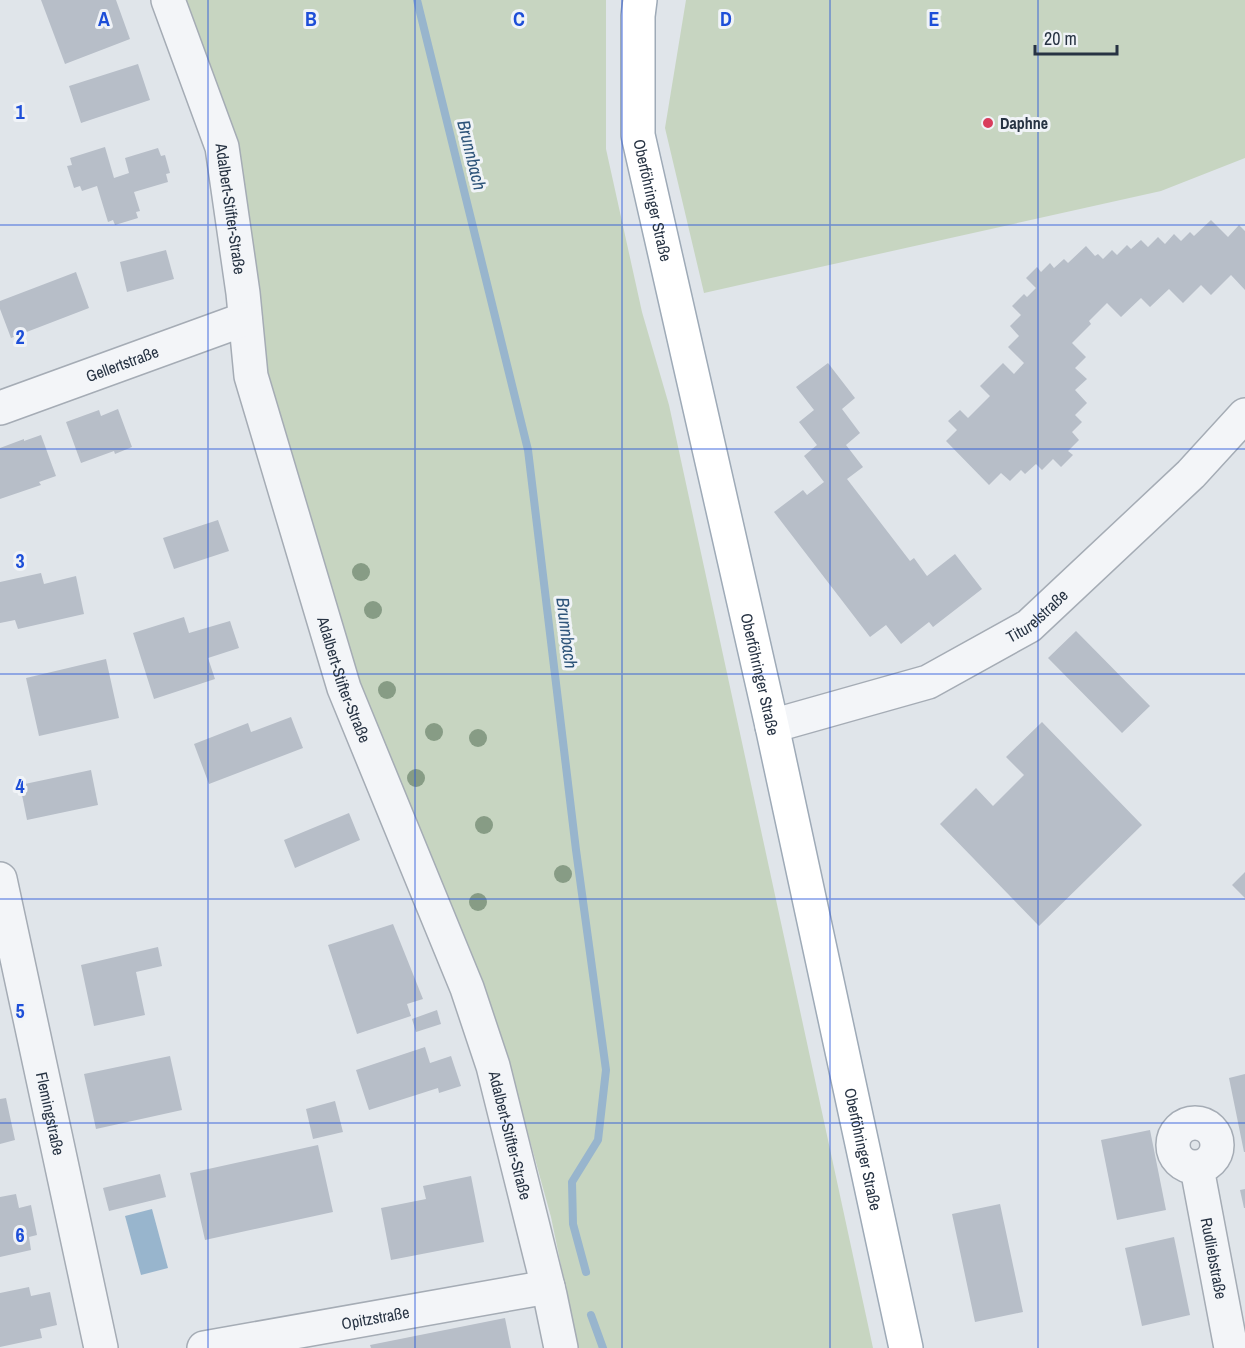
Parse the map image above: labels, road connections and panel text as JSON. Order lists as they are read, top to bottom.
{
  "streets": {
    "main road": ["Oberföhringer Straße"],
    "street": [
      "Adalbert-Stifter-Straße",
      "Gellertstraße",
      "Titurelstraße",
      "Flemingstraße",
      "Rudliebstraße",
      "Opitzstraße"
    ]
  },
  "crossings": [
    ["Oberföhringer Straße", "Titurelstraße"],
    ["Adalbert-Stifter-Straße", "Gellertstraße"],
    ["Adalbert-Stifter-Straße", "Opitzstraße"]
  ],
  "water": ["Brunnbach"],
  "places": ["Daphne"],
  "scale_bar": "20 m",
  "grid": {
    "columns": [
      "A",
      "B",
      "C",
      "D",
      "E"
    ],
    "rows": [
      "1",
      "2",
      "3",
      "4",
      "5",
      "6"
    ]
  }
}
